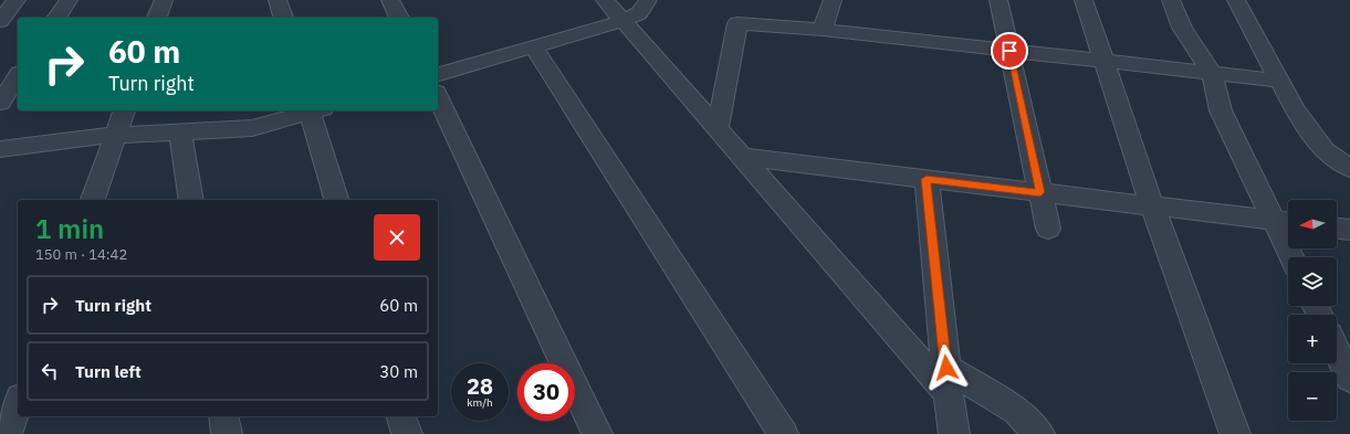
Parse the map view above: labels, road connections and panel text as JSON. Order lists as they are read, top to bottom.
{
  "north": "left",
  "page": {
    "turn": ["60 m", "Turn right"],
    "map_buttons": ["+", "−"],
    "heading": ["1 min", "150 m · 14:42"],
    "list": [
      {
        "name": "Turn right",
        "value": "60 m"
      },
      {
        "name": "Turn left",
        "value": "30 m"
      }
    ],
    "speed": "28 km/h",
    "limit": "30"
  }
}
